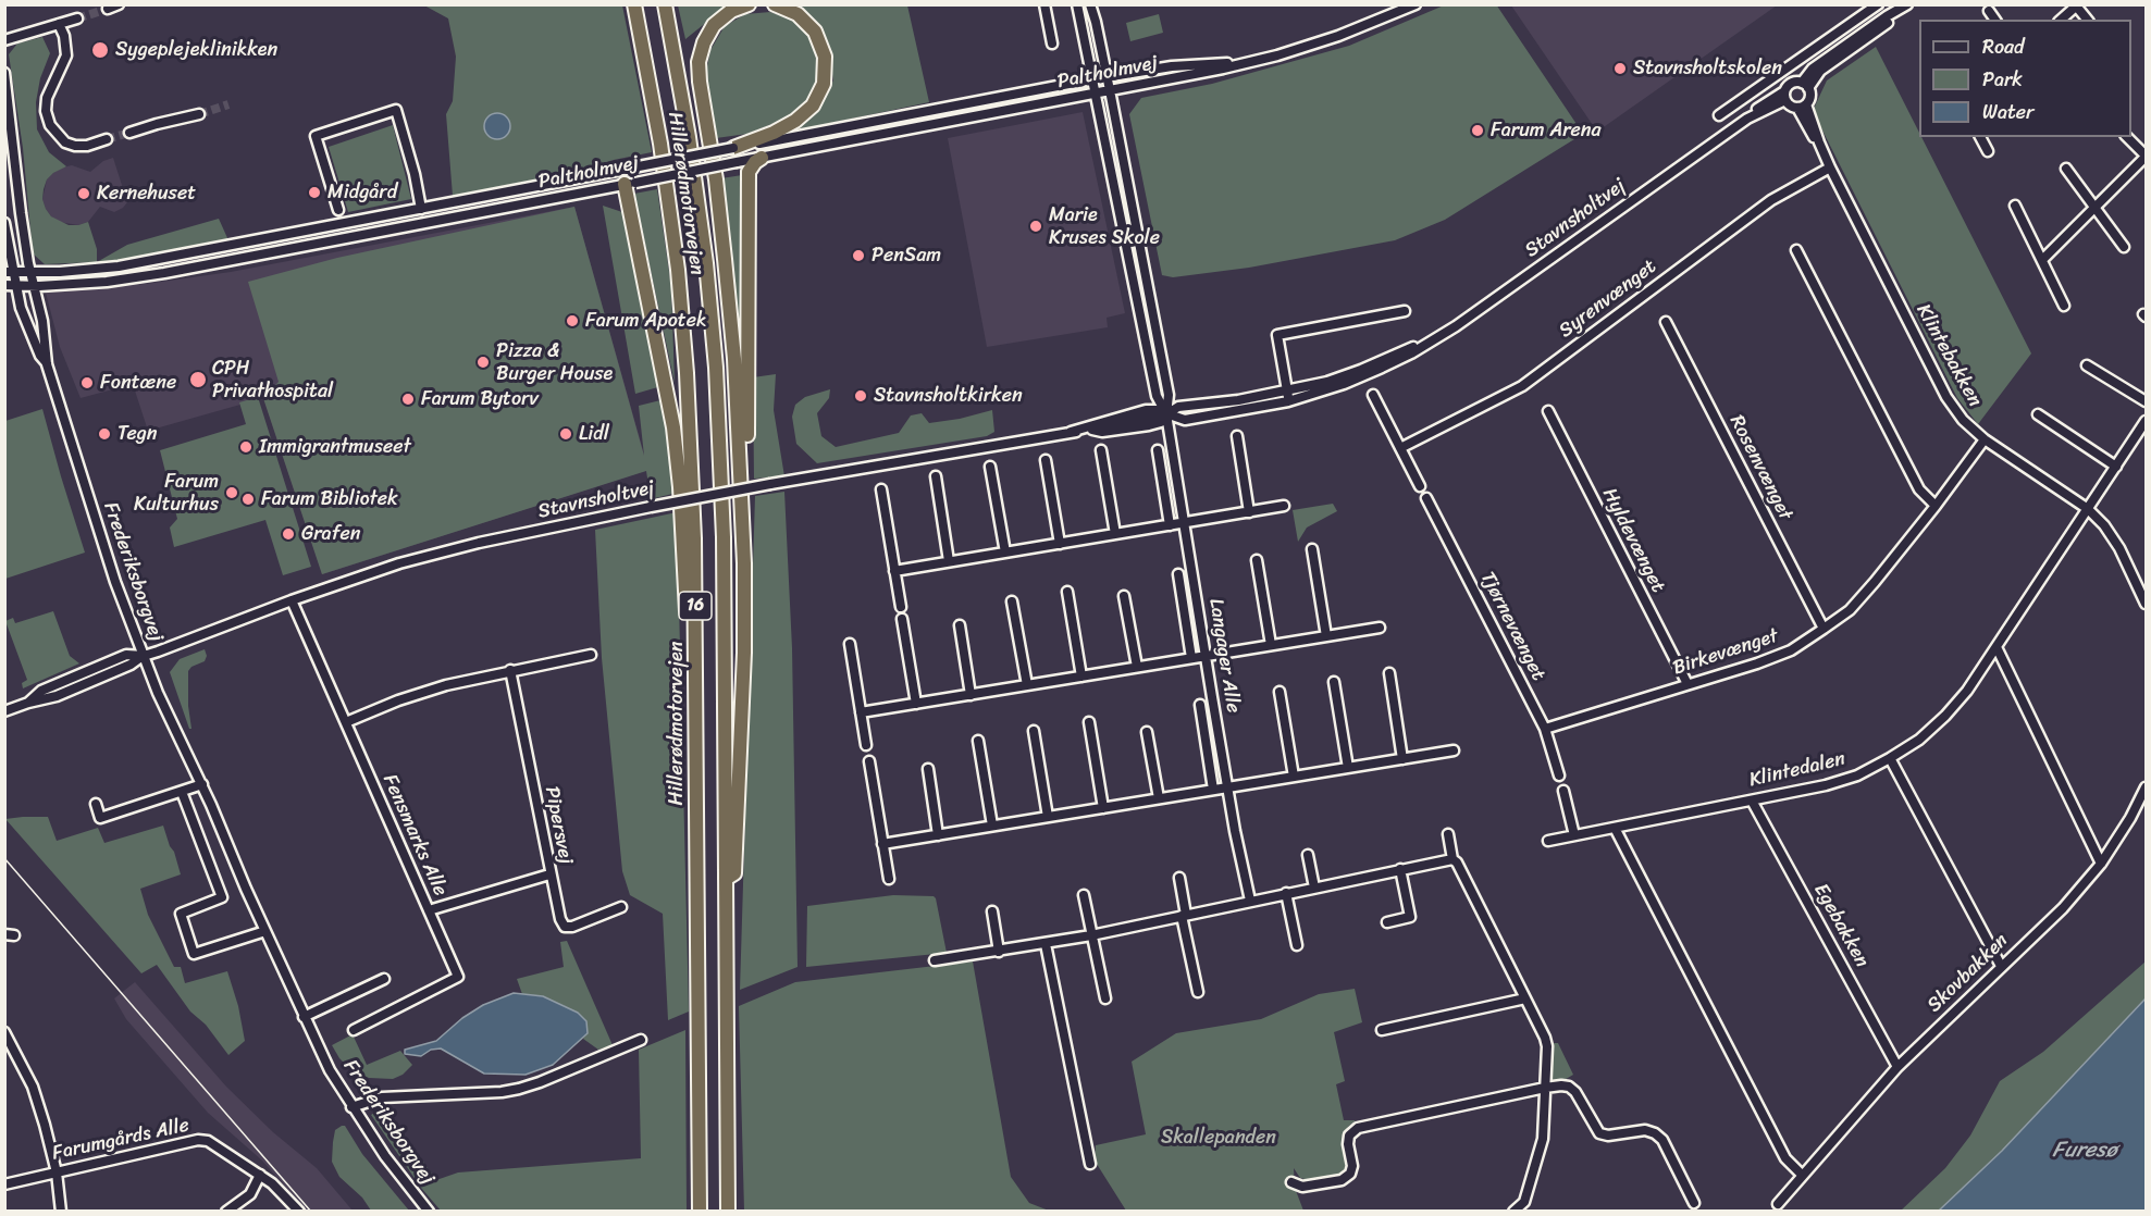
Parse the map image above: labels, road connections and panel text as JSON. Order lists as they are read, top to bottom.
{
  "streets": {
    "highway": ["Hillerødmotorvejen", "16"],
    "street": [
      "Paltholmvej",
      "Stavnsholtvej",
      "Syrenvænget",
      "Klintebakken",
      "Rosenvænget",
      "Hyldevænget",
      "Frederiksborgvej",
      "Tjørnevænget",
      "Birkevænget",
      "Langager Alle",
      "Klintedalen",
      "Pipersvej",
      "Fensmarks Alle",
      "Egebakken",
      "Skovbakken",
      "Farumgårds Alle"
    ]
  },
  "crossings": [
    ["Paltholmvej", "Frederiksborgvej"],
    ["Stavnsholtvej", "Klintebakken"],
    ["Stavnsholtvej", "Frederiksborgvej"],
    ["Stavnsholtvej", "Langager Alle"],
    ["Stavnsholtvej", "Fensmarks Alle"],
    ["Syrenvænget", "Klintebakken"],
    ["Klintebakken", "Birkevænget"],
    ["Klintebakken", "Klintedalen"],
    ["Rosenvænget", "Birkevænget"],
    ["Hyldevænget", "Birkevænget"],
    ["Tjørnevænget", "Birkevænget"],
    ["Klintedalen", "Egebakken"],
    ["Egebakken", "Skovbakken"]
  ],
  "water": ["Furesø"],
  "parks": ["Skallepanden"],
  "places": [
    "Sygeplejeklinikken",
    "Stavnsholtskolen",
    "Farum Arena",
    "Midgård",
    "Kernehuset",
    "Marie Kruses Skole",
    "PenSam",
    "Farum Apotek",
    "Pizza & Burger House",
    "CPH Privathospital",
    "Fontæne",
    "Stavnsholtkirken",
    "Farum Bytorv",
    "Tegn",
    "Lidl",
    "Immigrantmuseet",
    "Farum Kulturhus",
    "Farum Bibliotek",
    "Grafen"
  ],
  "legend": ["Road", "Park", "Water"]
}
